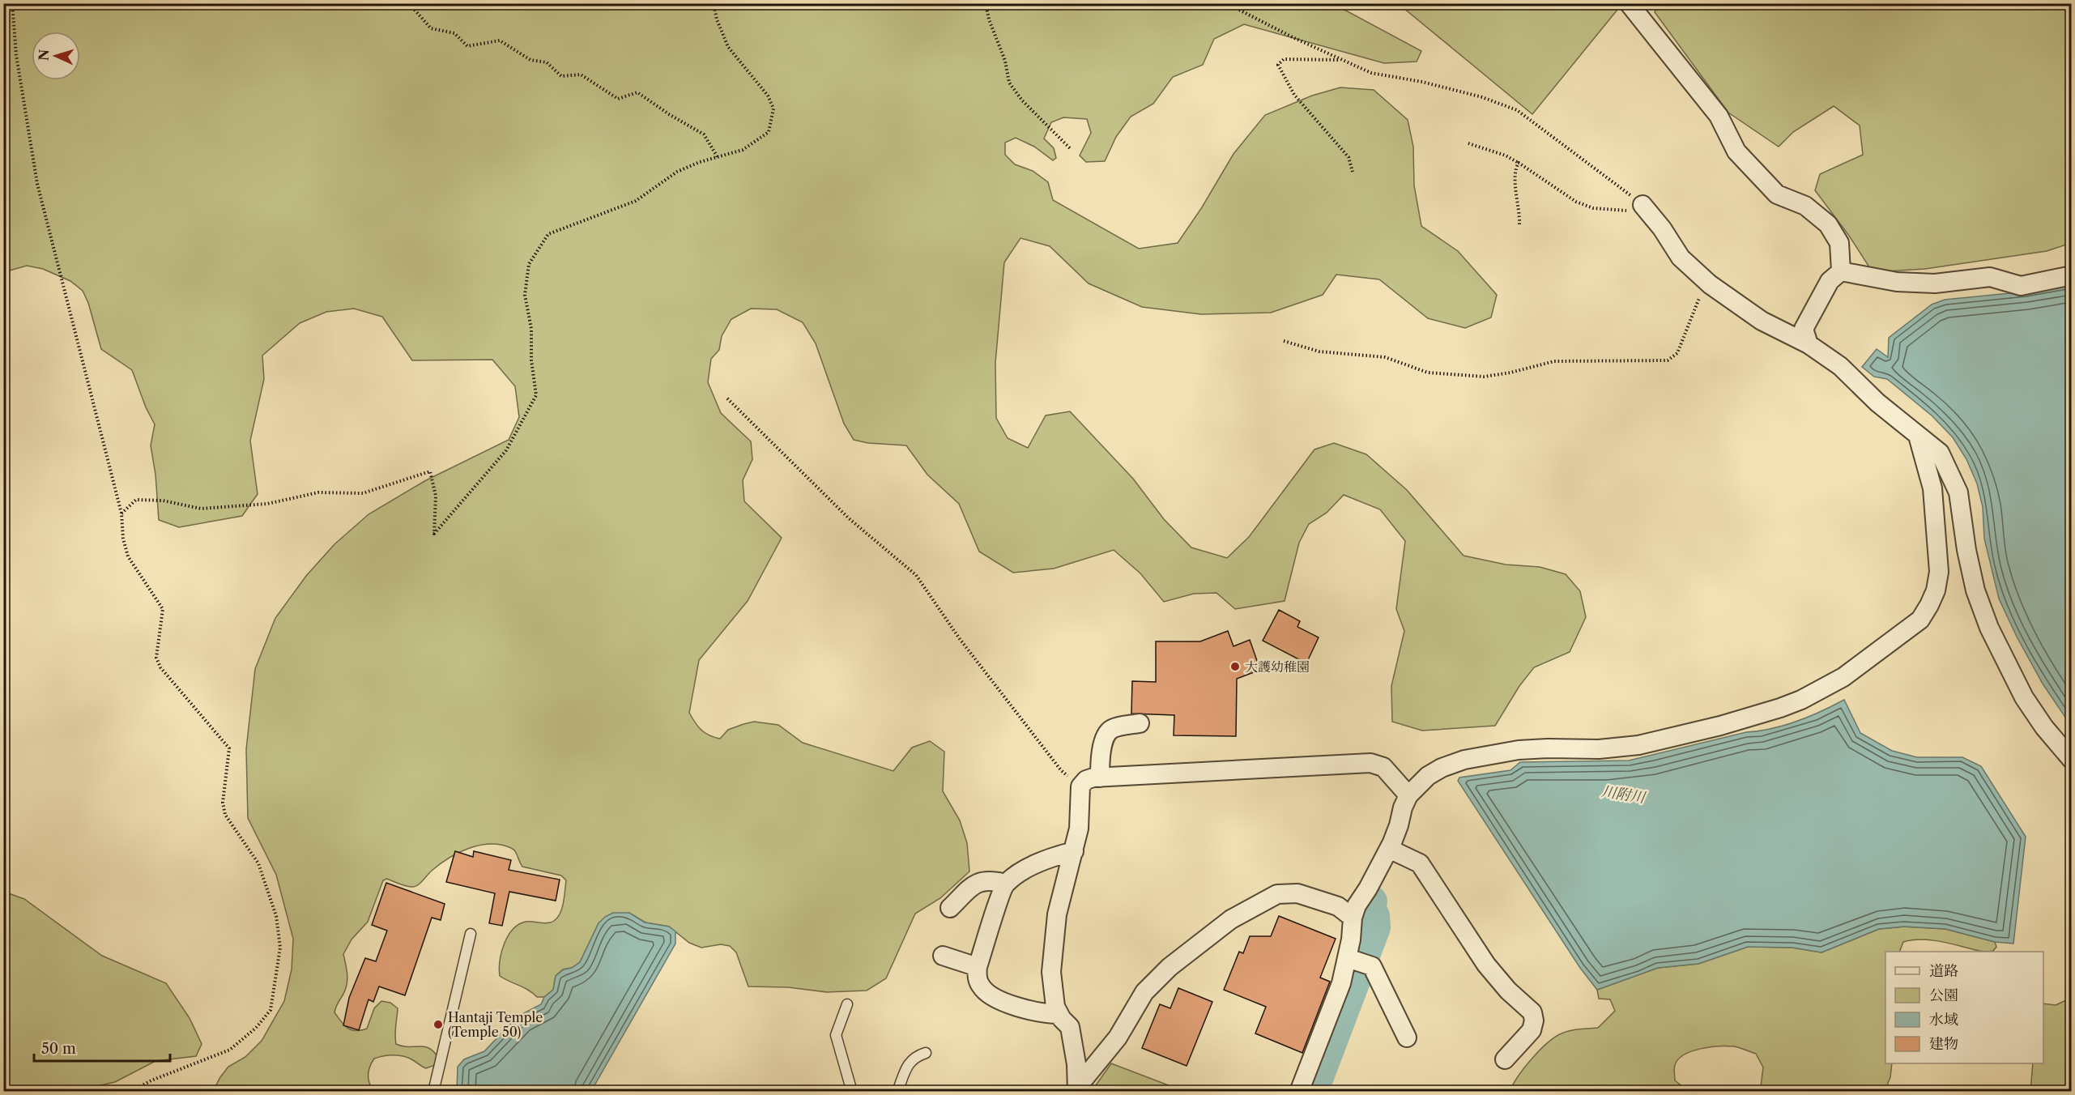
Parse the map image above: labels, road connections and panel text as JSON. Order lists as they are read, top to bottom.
{
  "water": ["川附川"],
  "places": ["大護幼稚園", "Hantaji Temple (Temple 50)"],
  "legend": [
    "道路",
    "公園",
    "水域",
    "建物"
  ],
  "scale_bar": "50 m",
  "north": "left"
}
